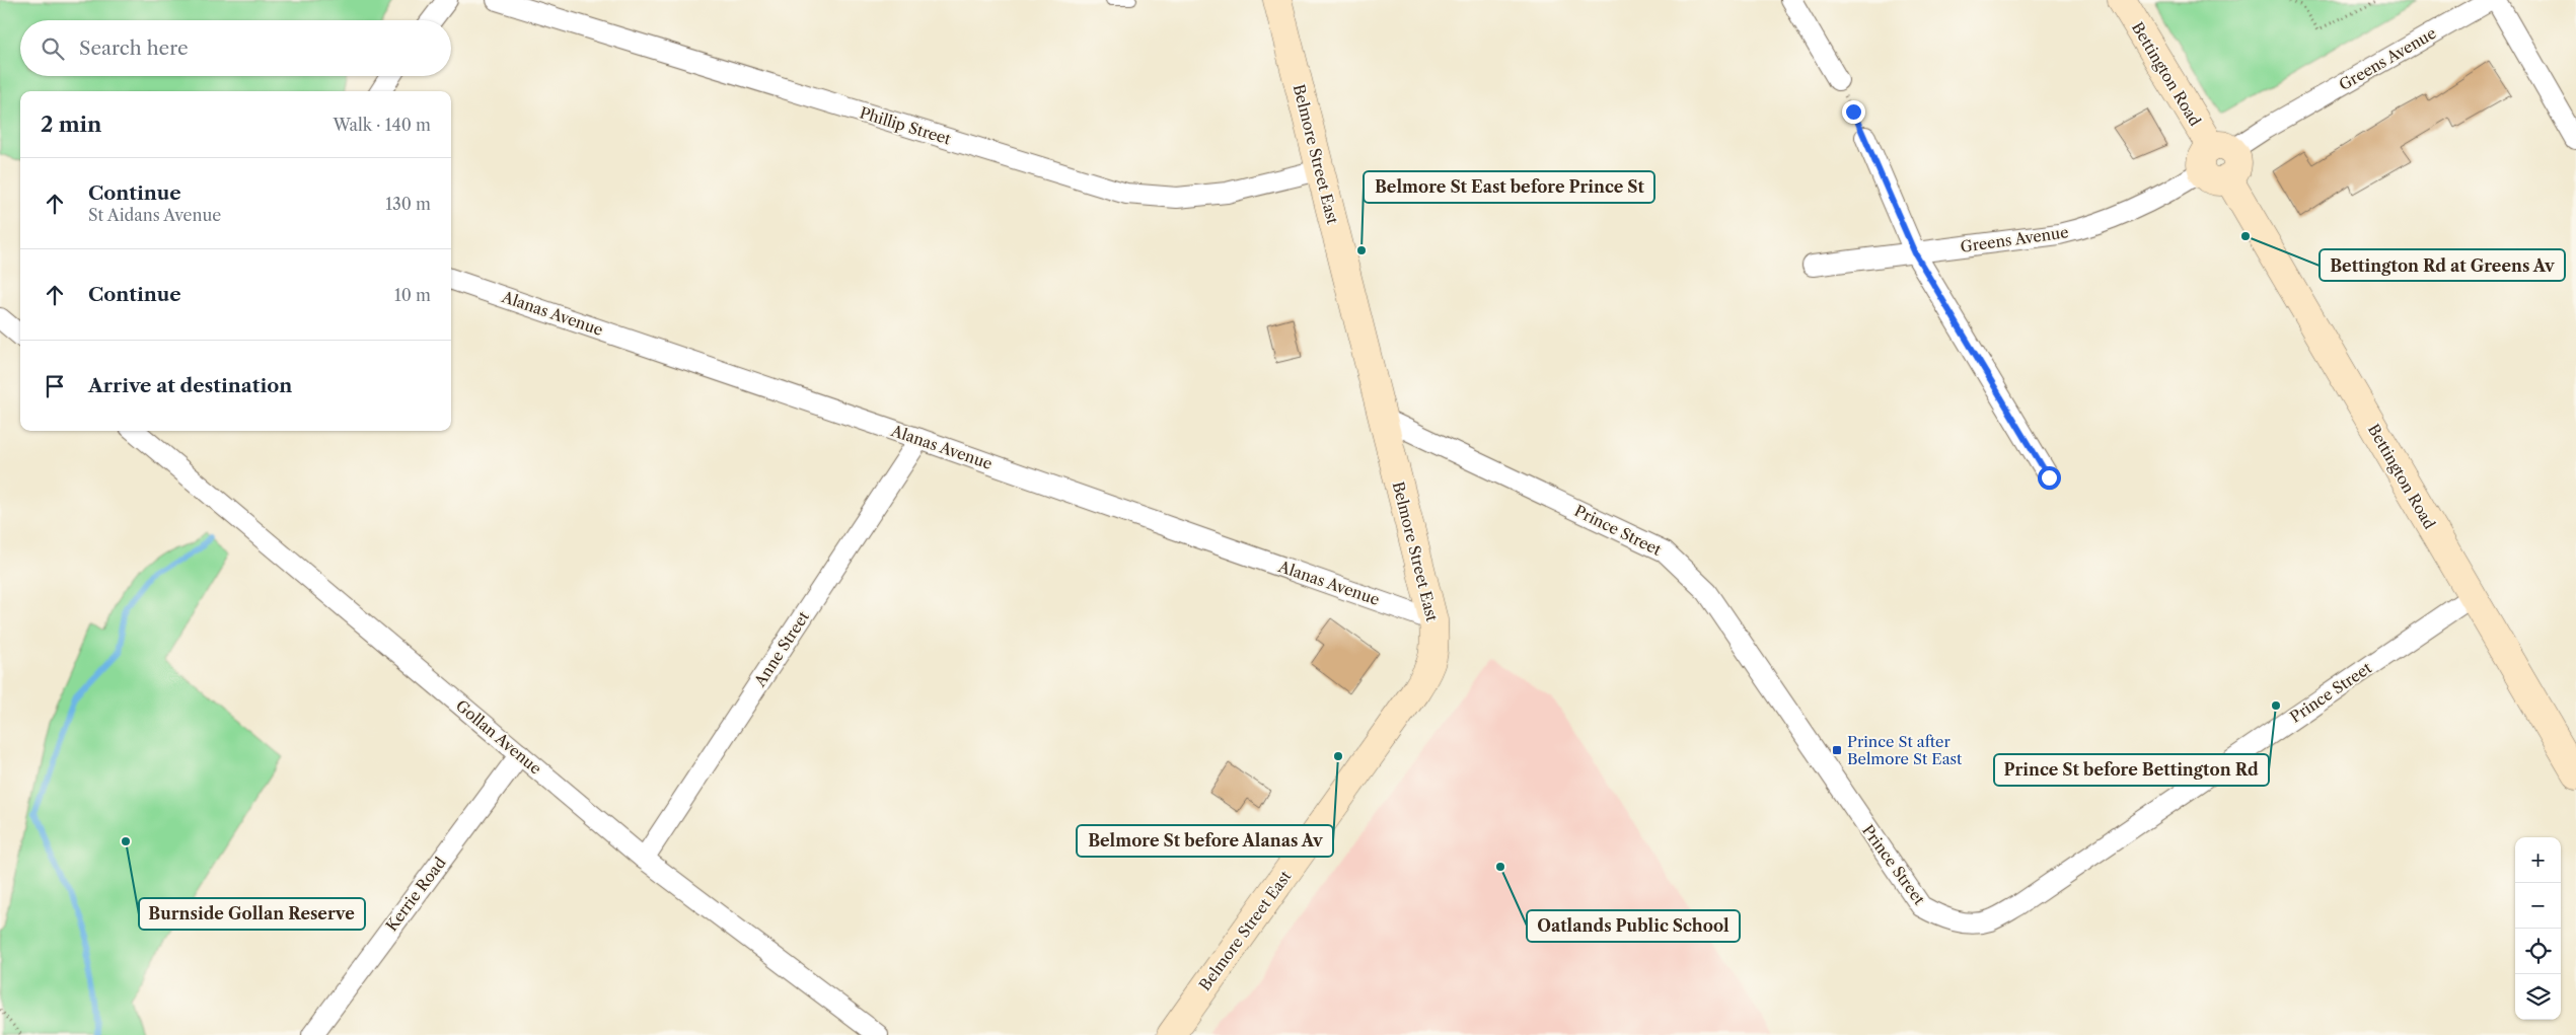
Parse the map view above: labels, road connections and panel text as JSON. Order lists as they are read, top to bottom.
{
  "streets": {
    "street": [
      "Greens Avenue",
      "Bettington Road",
      "Phillip Street",
      "Belmore Street East",
      "Alanas Avenue",
      "Prince Street",
      "Anne Street",
      "Gollan Avenue",
      "Kerrie Road"
    ]
  },
  "crossings": [
    ["Greens Avenue", "Bettington Road"],
    ["Bettington Road", "Prince Street"],
    ["Phillip Street", "Belmore Street East"],
    ["Belmore Street East", "Alanas Avenue"],
    ["Belmore Street East", "Prince Street"],
    ["Alanas Avenue", "Anne Street"],
    ["Anne Street", "Gollan Avenue"],
    ["Gollan Avenue", "Kerrie Road"]
  ],
  "places": {
    "other": [
      "Bettington Rd at Greens Av",
      "Belmore St East before Prince St",
      "Prince St before Bettington Rd",
      "Belmore St before Alanas Av",
      "Burnside Gollan Reserve",
      "Oatlands Public School"
    ],
    "transit": ["Prince St after Belmore St East"]
  },
  "page": {
    "search": "Search here",
    "heading": ["2 min", "Walk · 140 m"],
    "list": [
      ["Continue", "St Aidans Avenue", "130 m"],
      ["Continue", "10 m"],
      "Arrive at destination"
    ],
    "map_buttons": ["+", "−"]
  }
}
